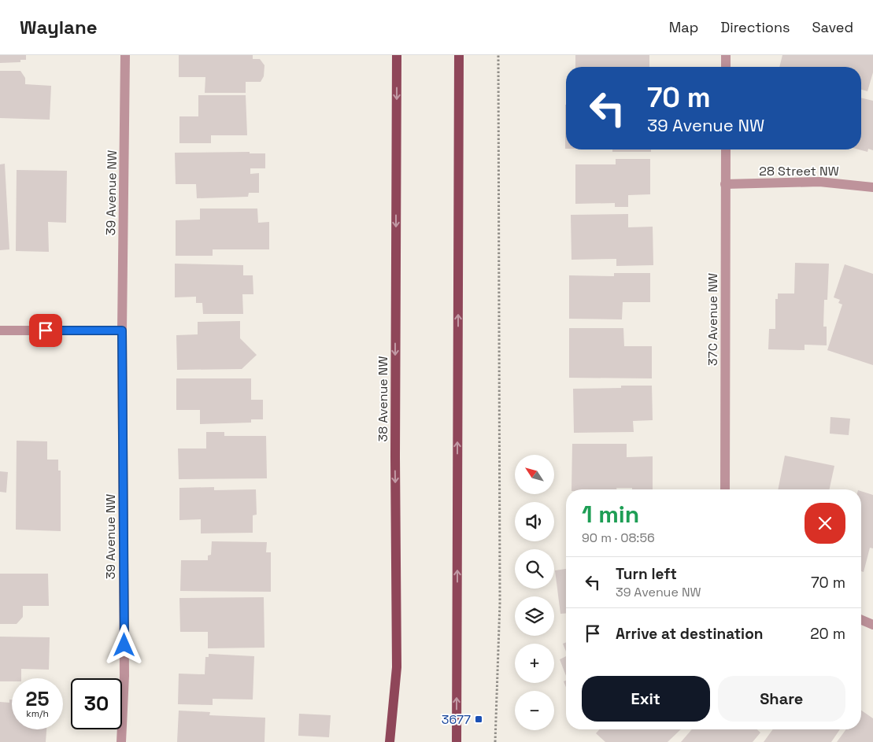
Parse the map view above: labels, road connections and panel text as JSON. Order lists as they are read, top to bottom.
{
  "streets": {
    "main road": ["38 Avenue NW"],
    "street": ["28 Street NW", "39 Avenue NW", "37C Avenue NW"]
  },
  "crossings": [
    ["28 Street NW", "37C Avenue NW"]
  ],
  "places": {
    "transit": ["3677"]
  },
  "north": "top left",
  "page": {
    "header": "Waylane",
    "nav": ["Map", "Directions", "Saved"],
    "turn": ["70 m", "39 Avenue NW"],
    "map_buttons": ["+", "−"],
    "heading": ["1 min", "90 m · 08:56"],
    "list": [
      {
        "name": "Turn left",
        "note": "39 Avenue NW",
        "value": "70 m"
      },
      {
        "name": "Arrive at destination",
        "value": "20 m"
      }
    ],
    "buttons": ["Exit", "Share"],
    "speed": "25 km/h",
    "limit": "30"
  }
}
